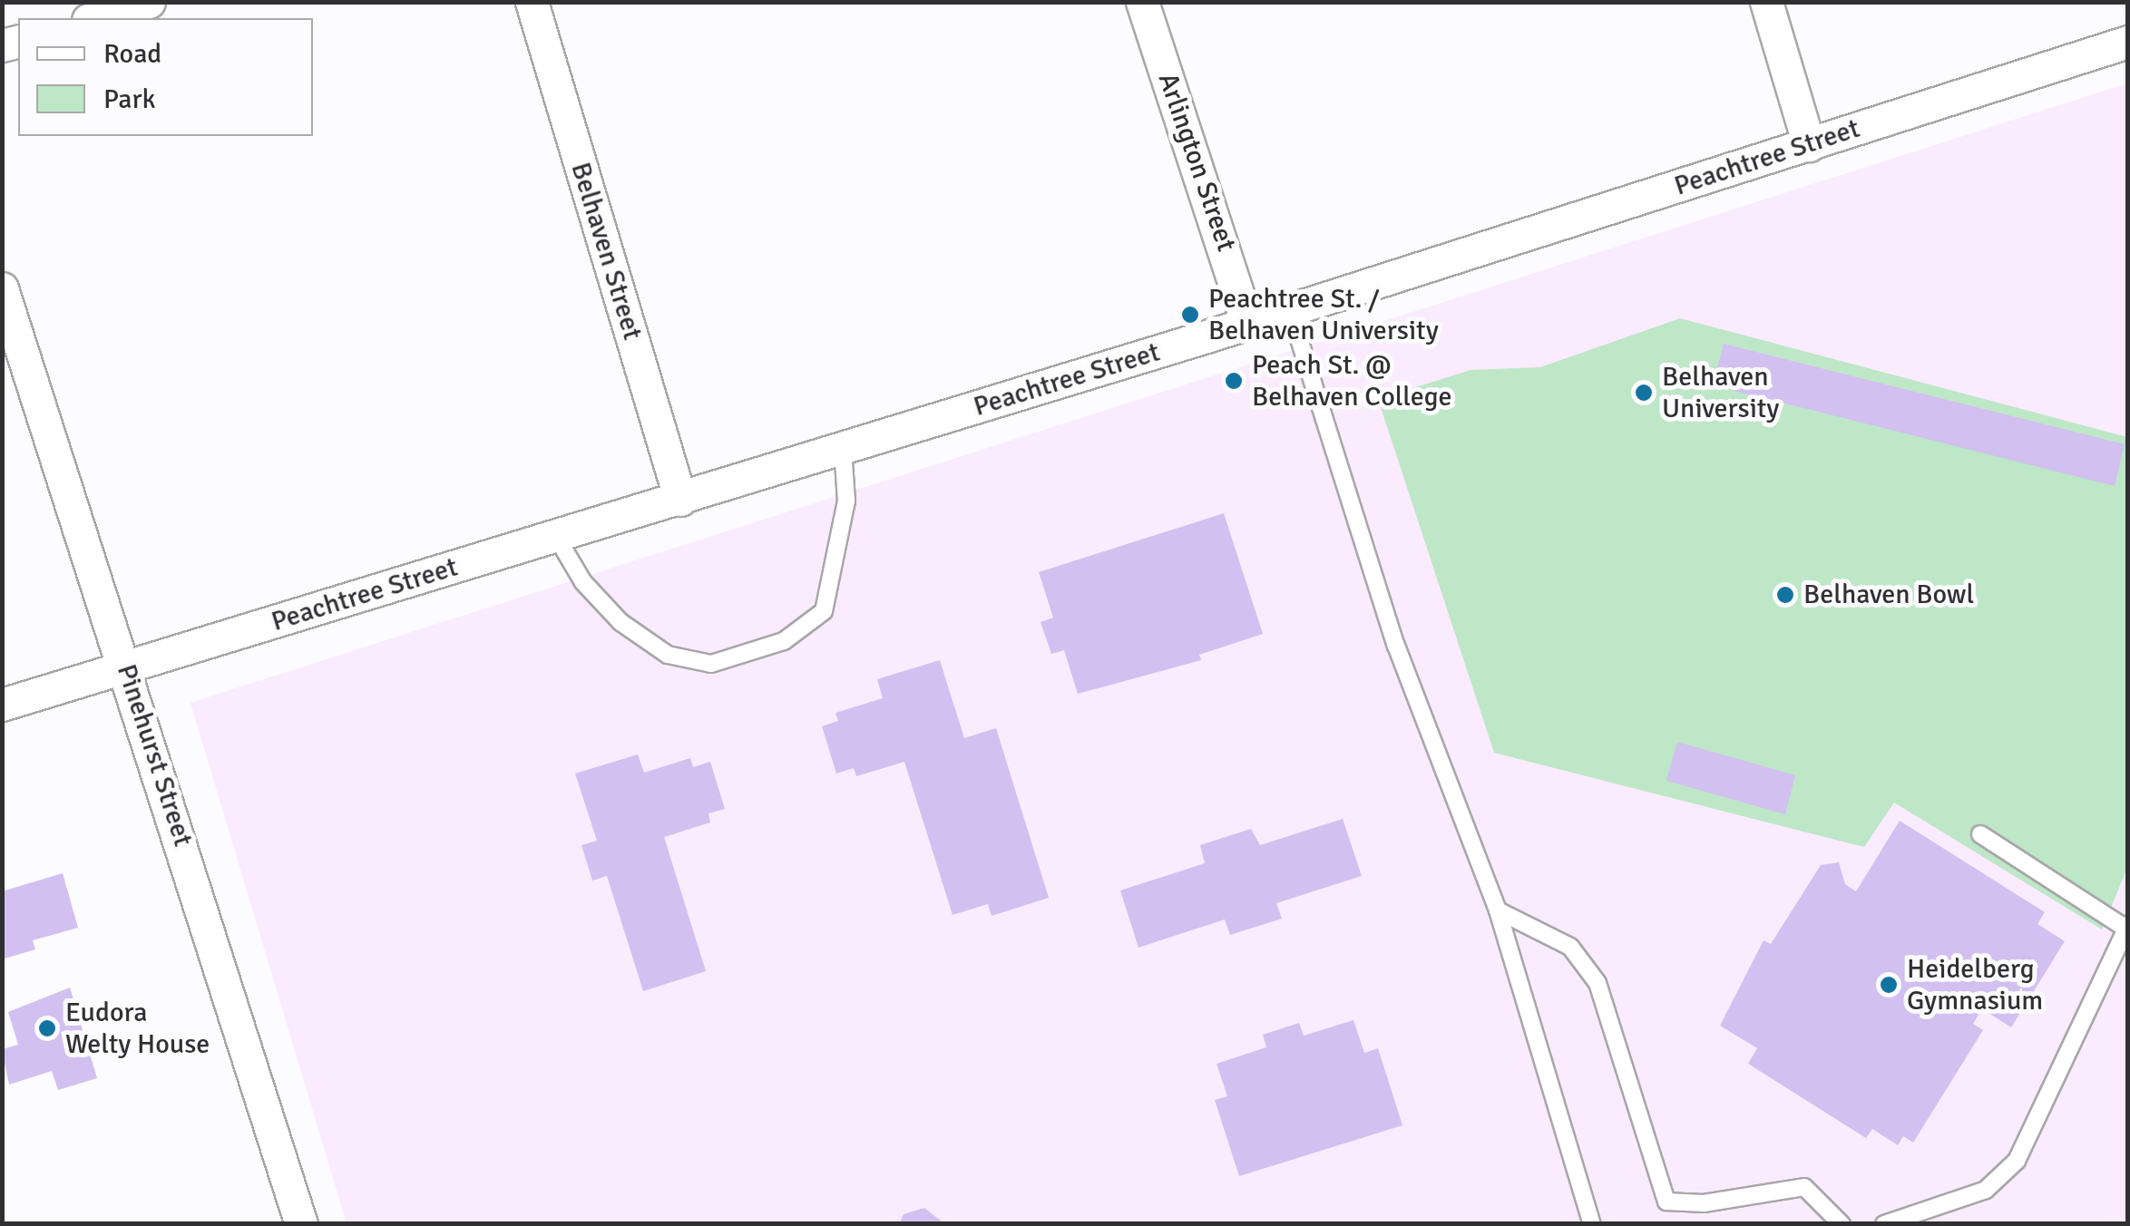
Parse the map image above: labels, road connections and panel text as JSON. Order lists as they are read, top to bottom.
{
  "streets": {
    "street": [
      "Peachtree Street",
      "Arlington Street",
      "Belhaven Street",
      "Pinehurst Street"
    ]
  },
  "crossings": [
    ["Peachtree Street", "Arlington Street"],
    ["Peachtree Street", "Belhaven Street"],
    ["Peachtree Street", "Pinehurst Street"]
  ],
  "places": [
    "Peachtree St. / Belhaven University",
    "Peach St. @ Belhaven College",
    "Belhaven University",
    "Belhaven Bowl",
    "Heidelberg Gymnasium",
    "Eudora Welty House"
  ],
  "legend": ["Road", "Park"]
}
